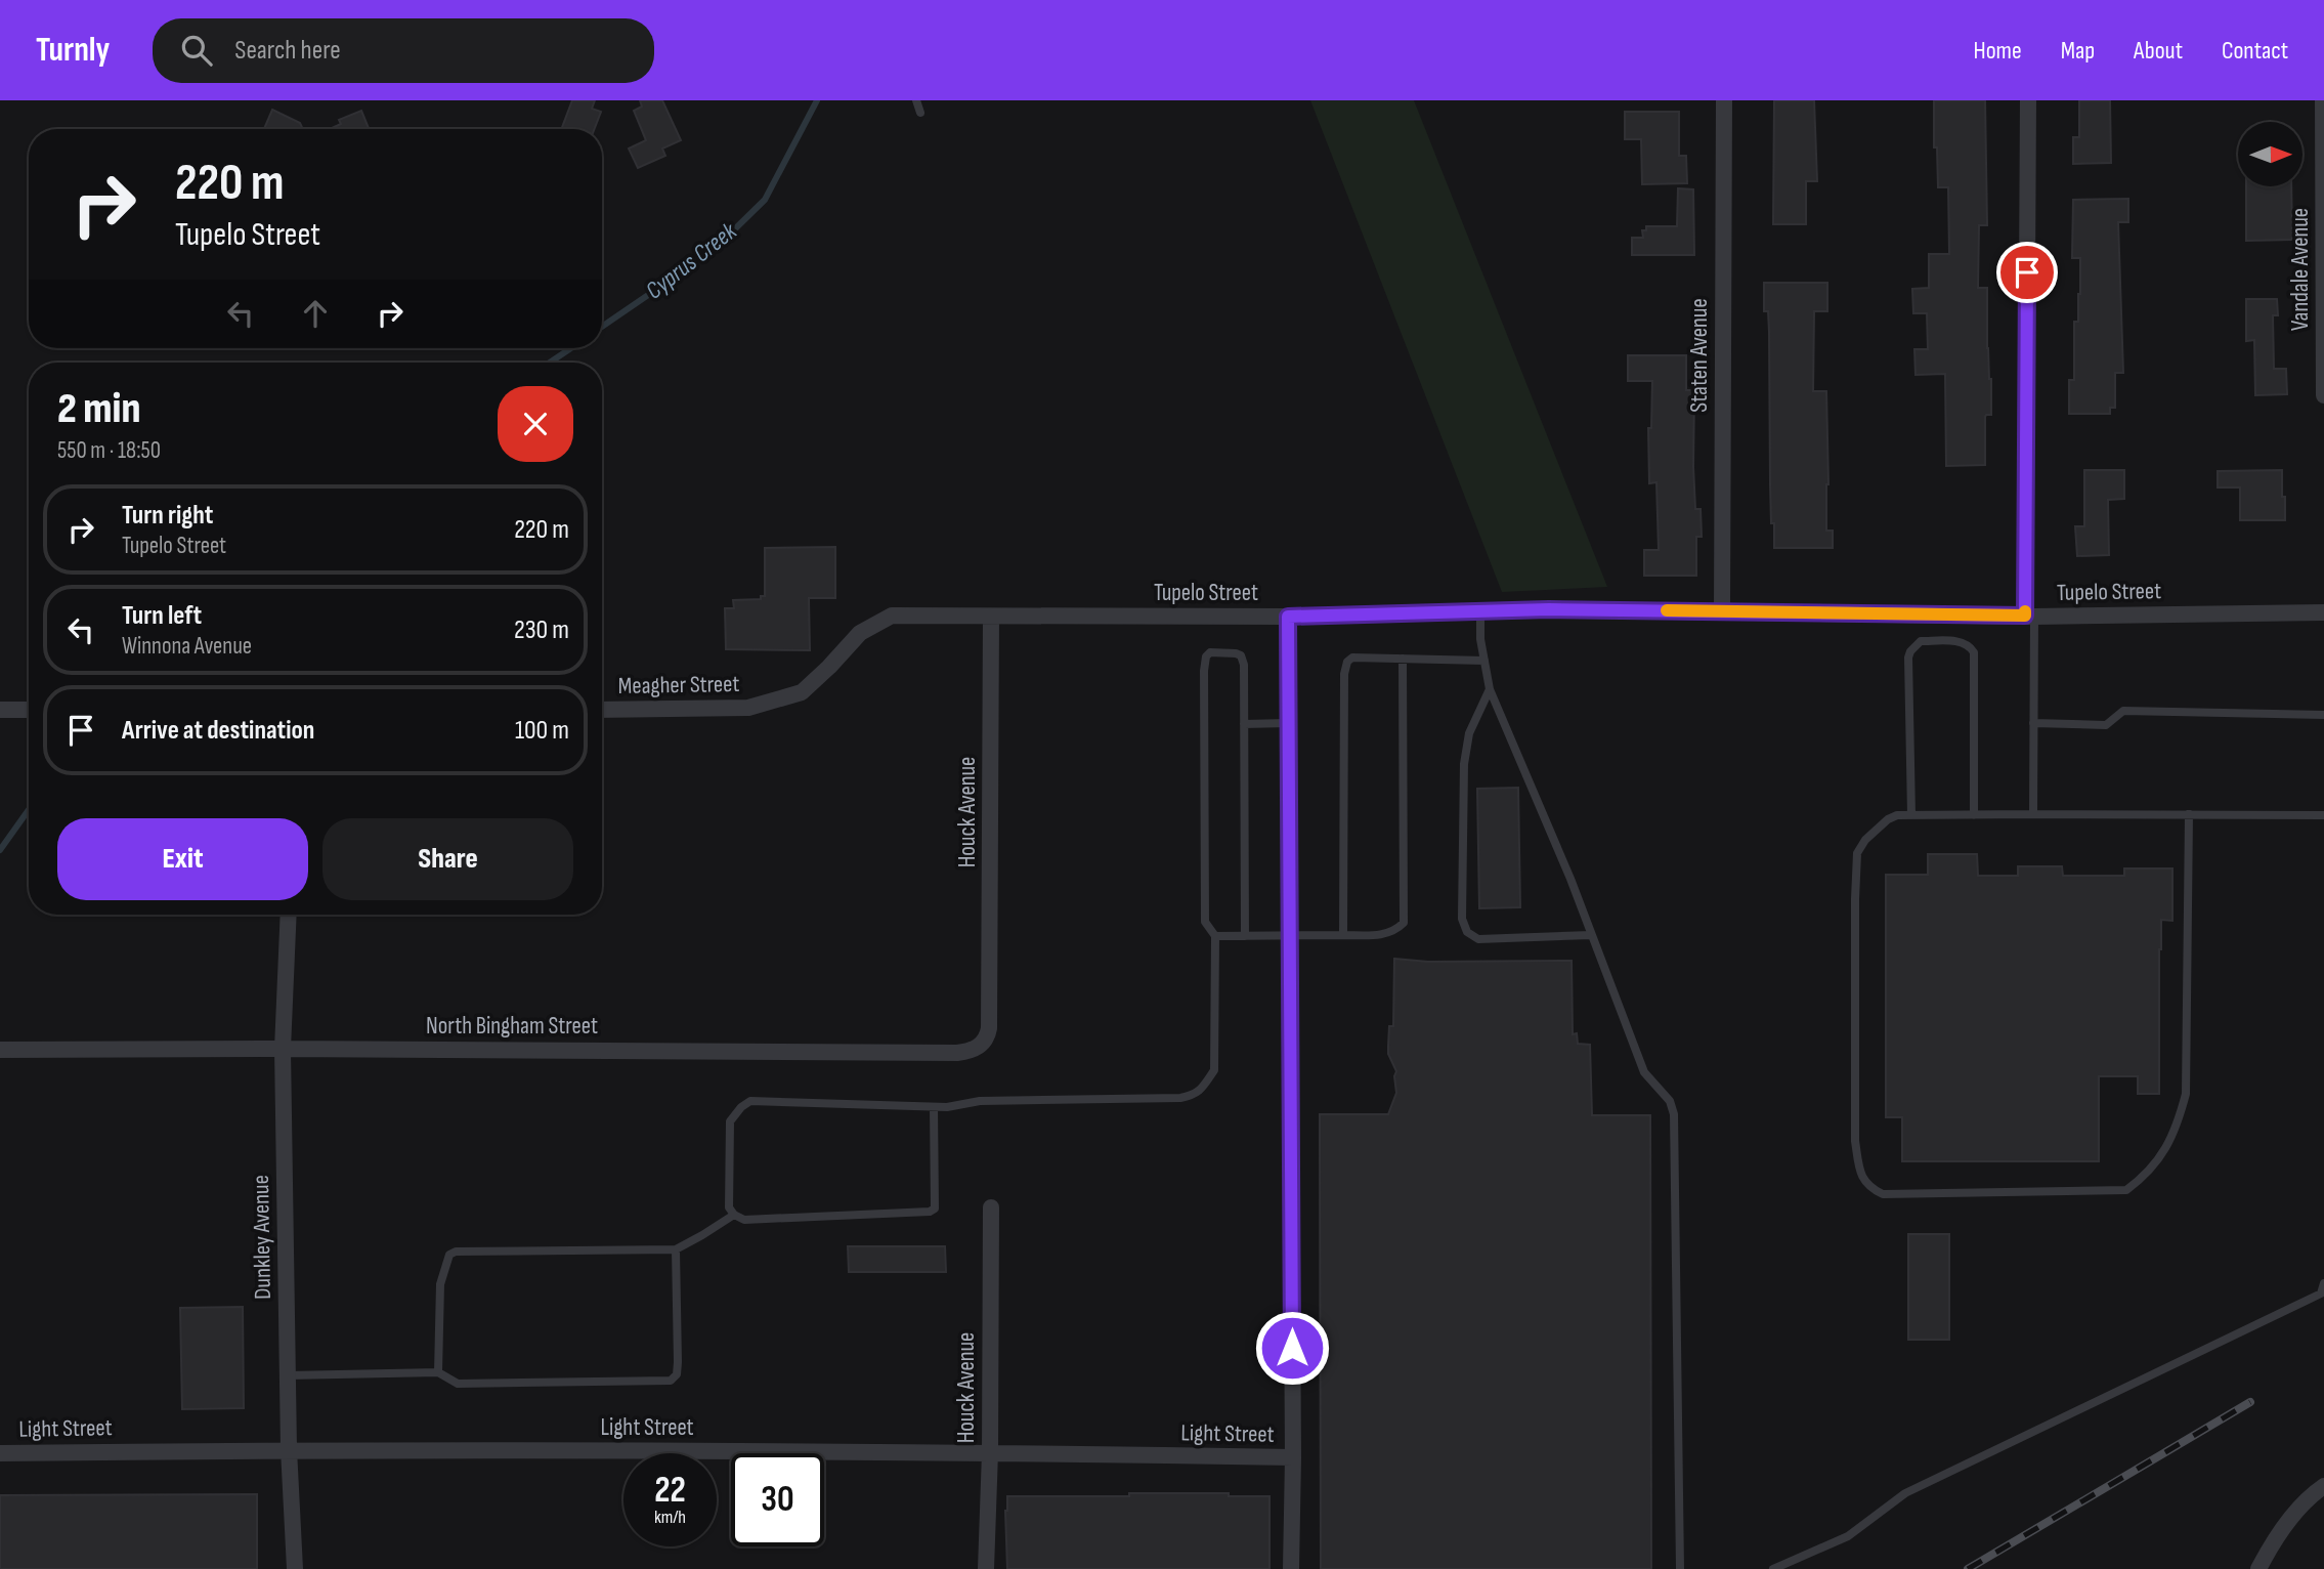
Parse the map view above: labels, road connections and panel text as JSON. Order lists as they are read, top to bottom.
{
  "streets": {
    "street": [
      "Vandale Avenue",
      "Staten Avenue",
      "Tupelo Street",
      "Meagher Street",
      "Houck Avenue",
      "North Bingham Street",
      "Dunkley Avenue",
      "Light Street"
    ]
  },
  "crossings": [
    ["Staten Avenue", "Tupelo Street"],
    ["Tupelo Street", "Meagher Street"],
    ["Tupelo Street", "Houck Avenue"],
    ["Meagher Street", "Houck Avenue"],
    ["Houck Avenue", "North Bingham Street"],
    ["Houck Avenue", "Light Street"],
    ["North Bingham Street", "Dunkley Avenue"],
    ["Dunkley Avenue", "Light Street"]
  ],
  "water": ["Cyprus Creek"],
  "north": "right",
  "page": {
    "header": "Turnly",
    "search": "Search here",
    "nav": [
      "Home",
      "Map",
      "About",
      "Contact"
    ],
    "turn": ["220 m", "Tupelo Street"],
    "heading": ["2 min", "550 m · 18:50"],
    "list": [
      {
        "name": "Turn right",
        "note": "Tupelo Street",
        "value": "220 m"
      },
      {
        "name": "Turn left",
        "note": "Winnona Avenue",
        "value": "230 m"
      },
      {
        "name": "Arrive at destination",
        "value": "100 m"
      }
    ],
    "buttons": ["Exit", "Share"],
    "speed": "22 km/h",
    "limit": "30"
  }
}
